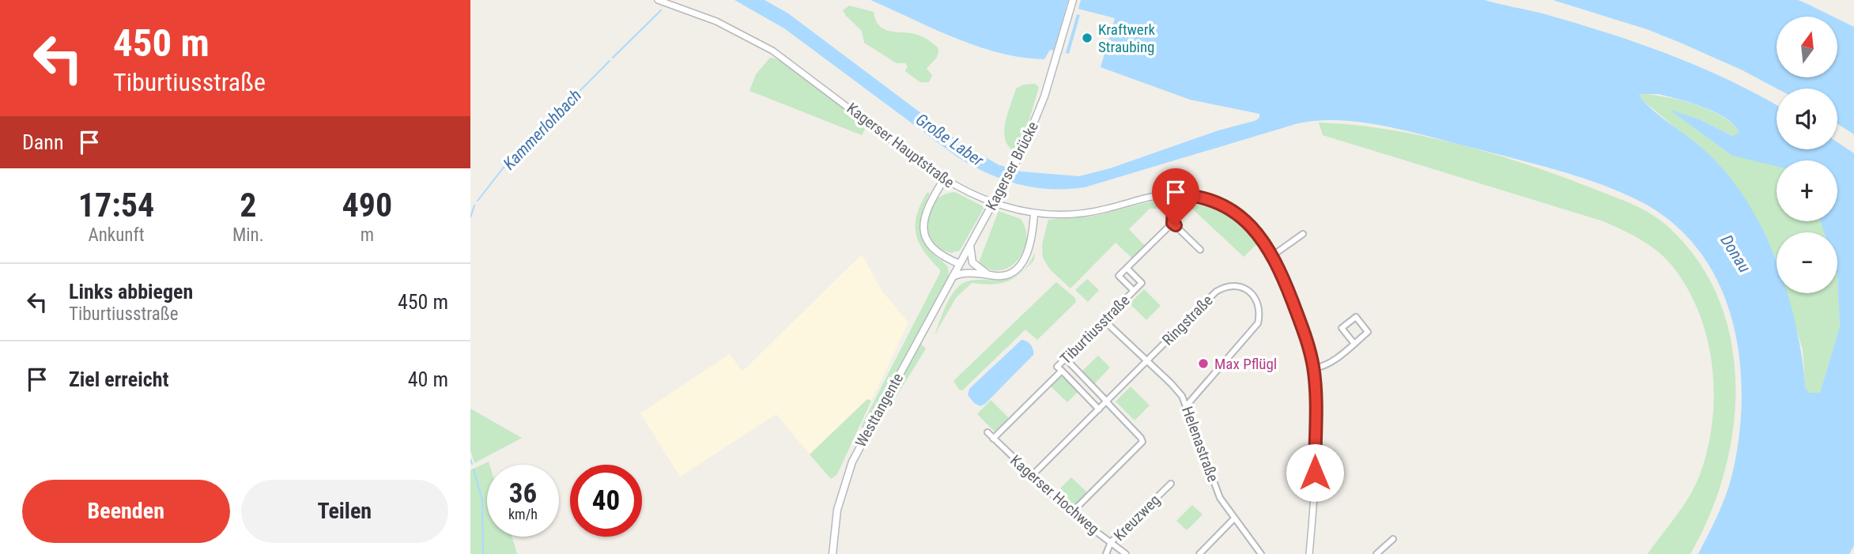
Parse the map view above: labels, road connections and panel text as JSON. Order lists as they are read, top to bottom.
{
  "streets": {
    "main road": ["Kagerser Brücke", "Westtangente"],
    "street": [
      "Kagerser Hauptstraße",
      "Ringstraße",
      "Tiburtiusstraße",
      "Helenastraße",
      "Kagerser Hochweg",
      "Kreuzweg"
    ]
  },
  "crossings": [
    ["Kagerser Brücke", "Westtangente"],
    ["Ringstraße", "Helenastraße"],
    ["Tiburtiusstraße", "Helenastraße"],
    ["Tiburtiusstraße", "Kagerser Hochweg"],
    ["Kagerser Hochweg", "Kreuzweg"]
  ],
  "water": ["Kammerlohbach", "Große Laber", "Donau"],
  "places": ["Kraftwerk Straubing", "Max Pflügl"],
  "north": "top",
  "page": {
    "turn": ["450 m", "Tiburtiusstraße"],
    "map_buttons": ["+", "−"],
    "then": "Dann",
    "eta": [
      "17:54",
      "Ankunft",
      "2",
      "Min.",
      "490",
      "m"
    ],
    "list": [
      {
        "name": "Links abbiegen",
        "note": "Tiburtiusstraße",
        "value": "450 m"
      },
      {
        "name": "Ziel erreicht",
        "value": "40 m"
      }
    ],
    "speed": "36 km/h",
    "limit": "40",
    "buttons": ["Beenden", "Teilen"]
  }
}
